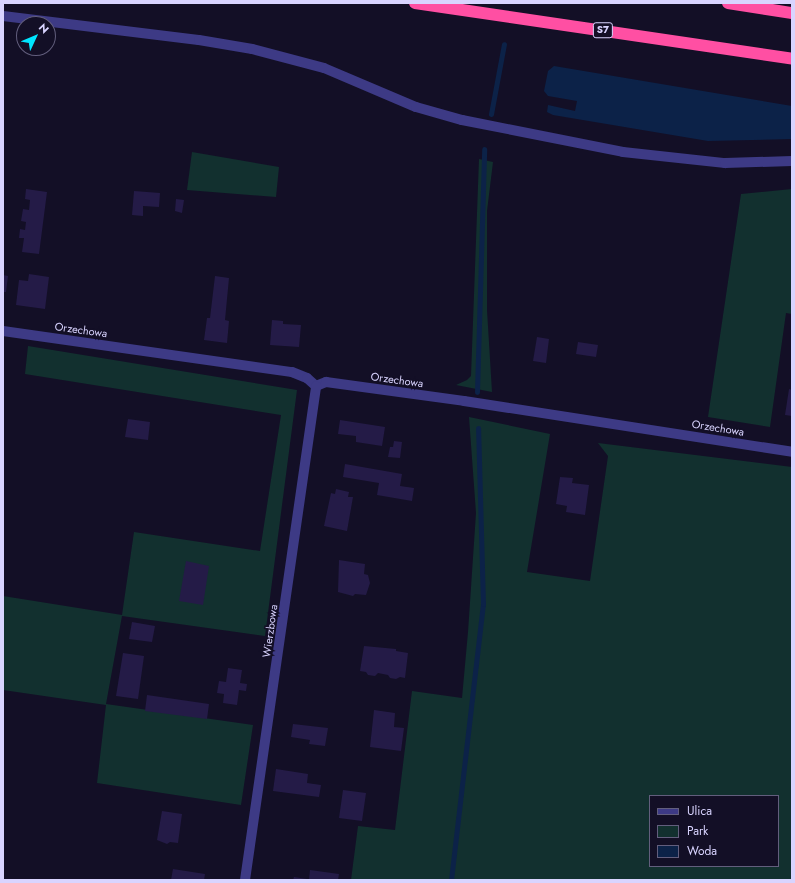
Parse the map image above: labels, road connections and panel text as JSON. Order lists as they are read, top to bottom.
{
  "streets": {
    "highway": ["S7"],
    "street": ["Orzechowa", "Wierzbowa"]
  },
  "crossings": [
    ["Orzechowa", "Wierzbowa"]
  ],
  "legend": ["Ulica", "Park", "Woda"],
  "north": "top right"
}
